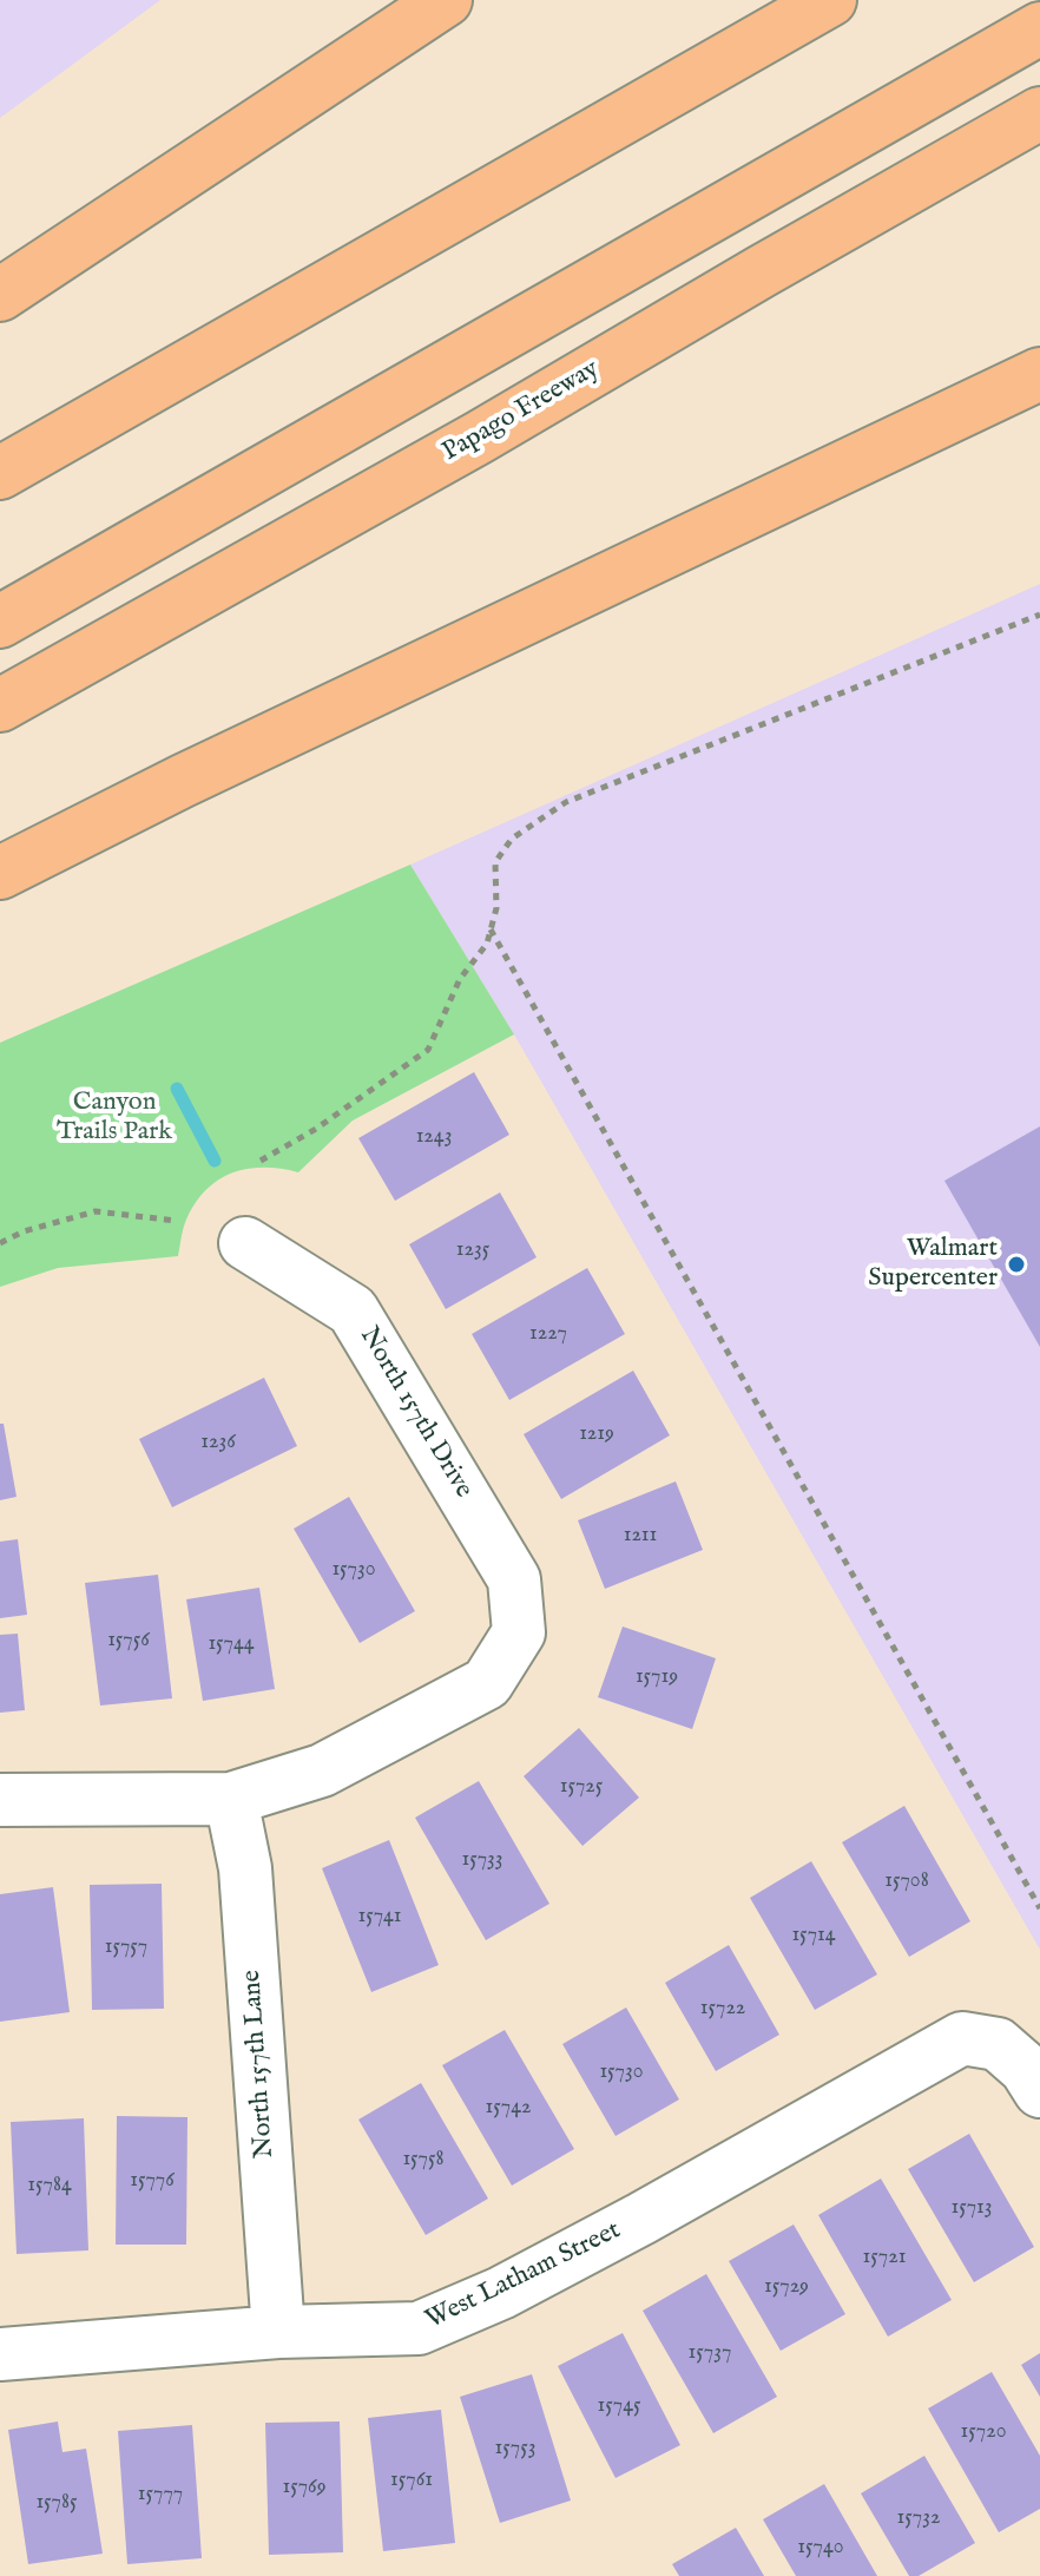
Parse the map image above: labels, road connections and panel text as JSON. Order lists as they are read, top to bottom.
{
  "streets": {
    "highway": ["Papago Freeway"],
    "street": ["North 157th Drive", "North 157th Lane", "West Latham Street"]
  },
  "crossings": [
    ["North 157th Drive", "North 157th Lane"],
    ["North 157th Lane", "West Latham Street"]
  ],
  "parks": ["Canyon Trails Park"],
  "places": ["Walmart Supercenter"],
  "house_numbers": [
    "1243",
    "1235",
    "1227",
    "1219",
    "1236",
    "1211",
    "15730",
    "15756",
    "15744",
    "15719",
    "15725",
    "15733",
    "15708",
    "15741",
    "15714",
    "15757",
    "15722",
    "15730",
    "15742",
    "15758",
    "15776",
    "15784",
    "15713",
    "15721",
    "15729",
    "15737",
    "15745",
    "15720",
    "15753",
    "15761",
    "15769",
    "15777",
    "15785",
    "15732",
    "15740"
  ]
}
